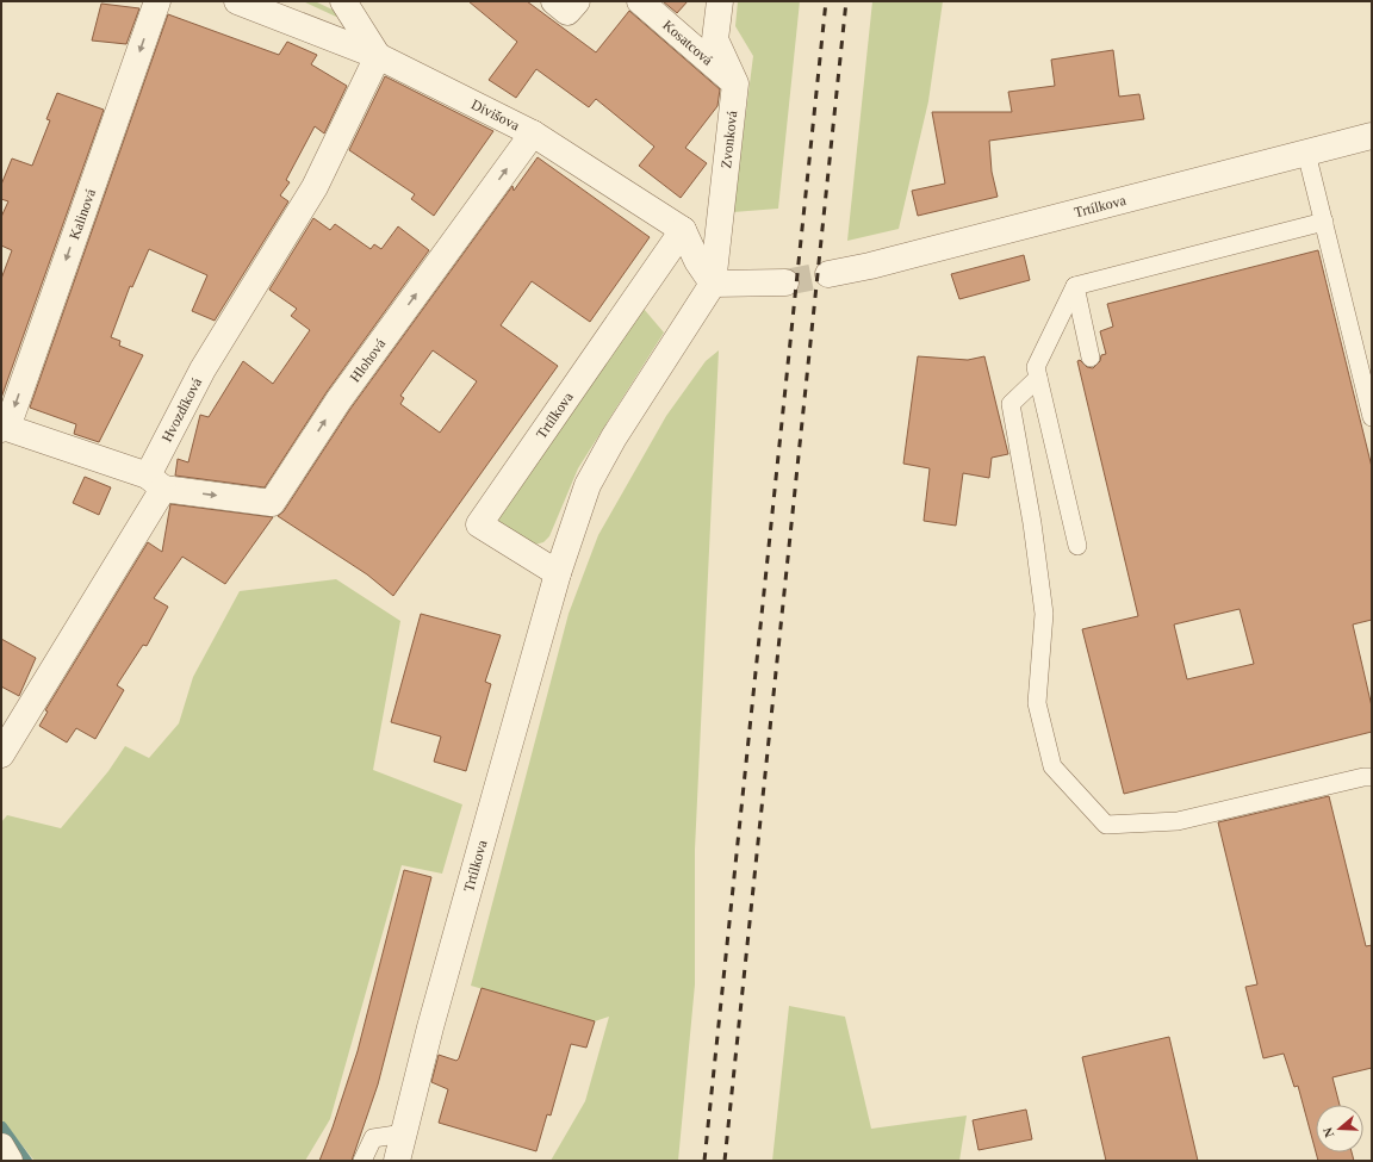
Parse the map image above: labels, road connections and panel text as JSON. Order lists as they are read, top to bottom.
{
  "streets": {
    "street": [
      "Kosatcová",
      "Divišova",
      "Zvonková",
      "Trtílkova",
      "Kalinová",
      "Hlohová",
      "Hvozdíková"
    ]
  },
  "crossings": [
    ["Kosatcová", "Zvonková"],
    ["Divišova", "Trtílkova"],
    ["Divišova", "Hlohová"],
    ["Divišova", "Hvozdíková"],
    ["Zvonková", "Trtílkova"],
    ["Kalinová", "Hlohová"],
    ["Hlohová", "Hvozdíková"]
  ],
  "one_way": ["Kalinová", "Hlohová"],
  "north": "left"
}
